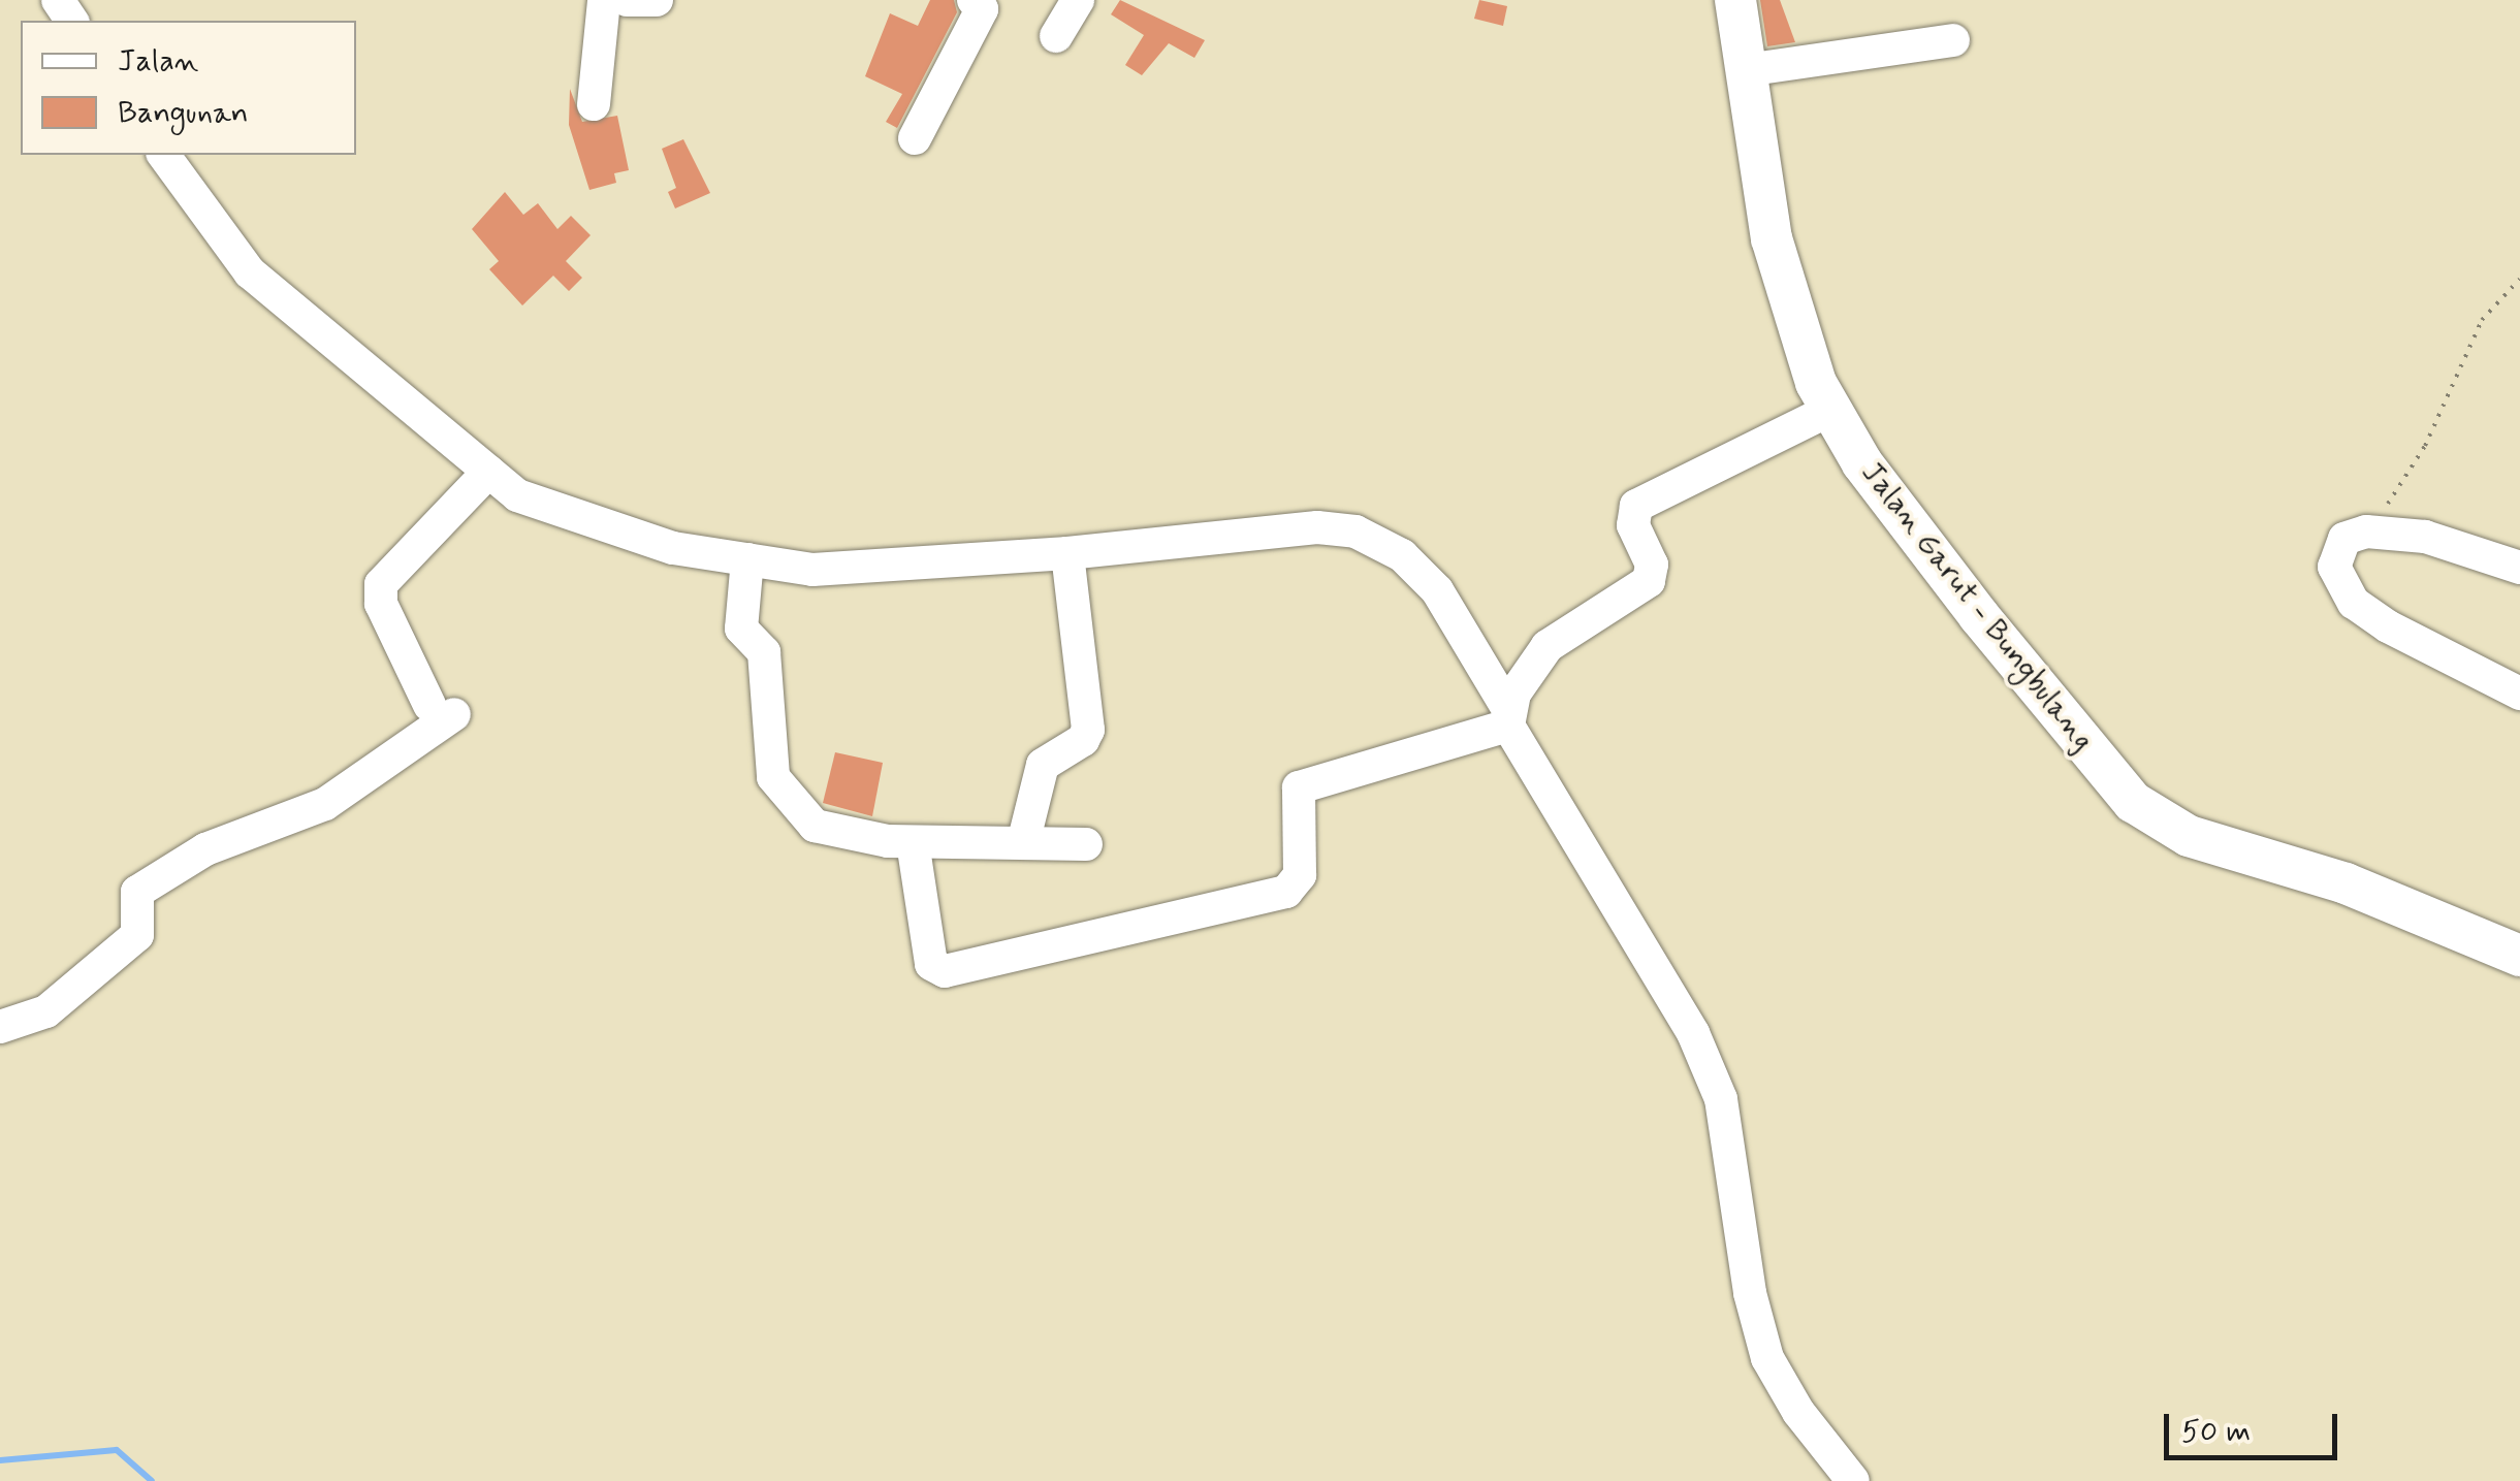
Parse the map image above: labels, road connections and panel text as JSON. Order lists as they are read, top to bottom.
{
  "streets": {
    "main road": ["Jalan Garut - Bungbulang"]
  },
  "legend": ["Jalan", "Bangunan"],
  "scale_bar": "50 m"
}
